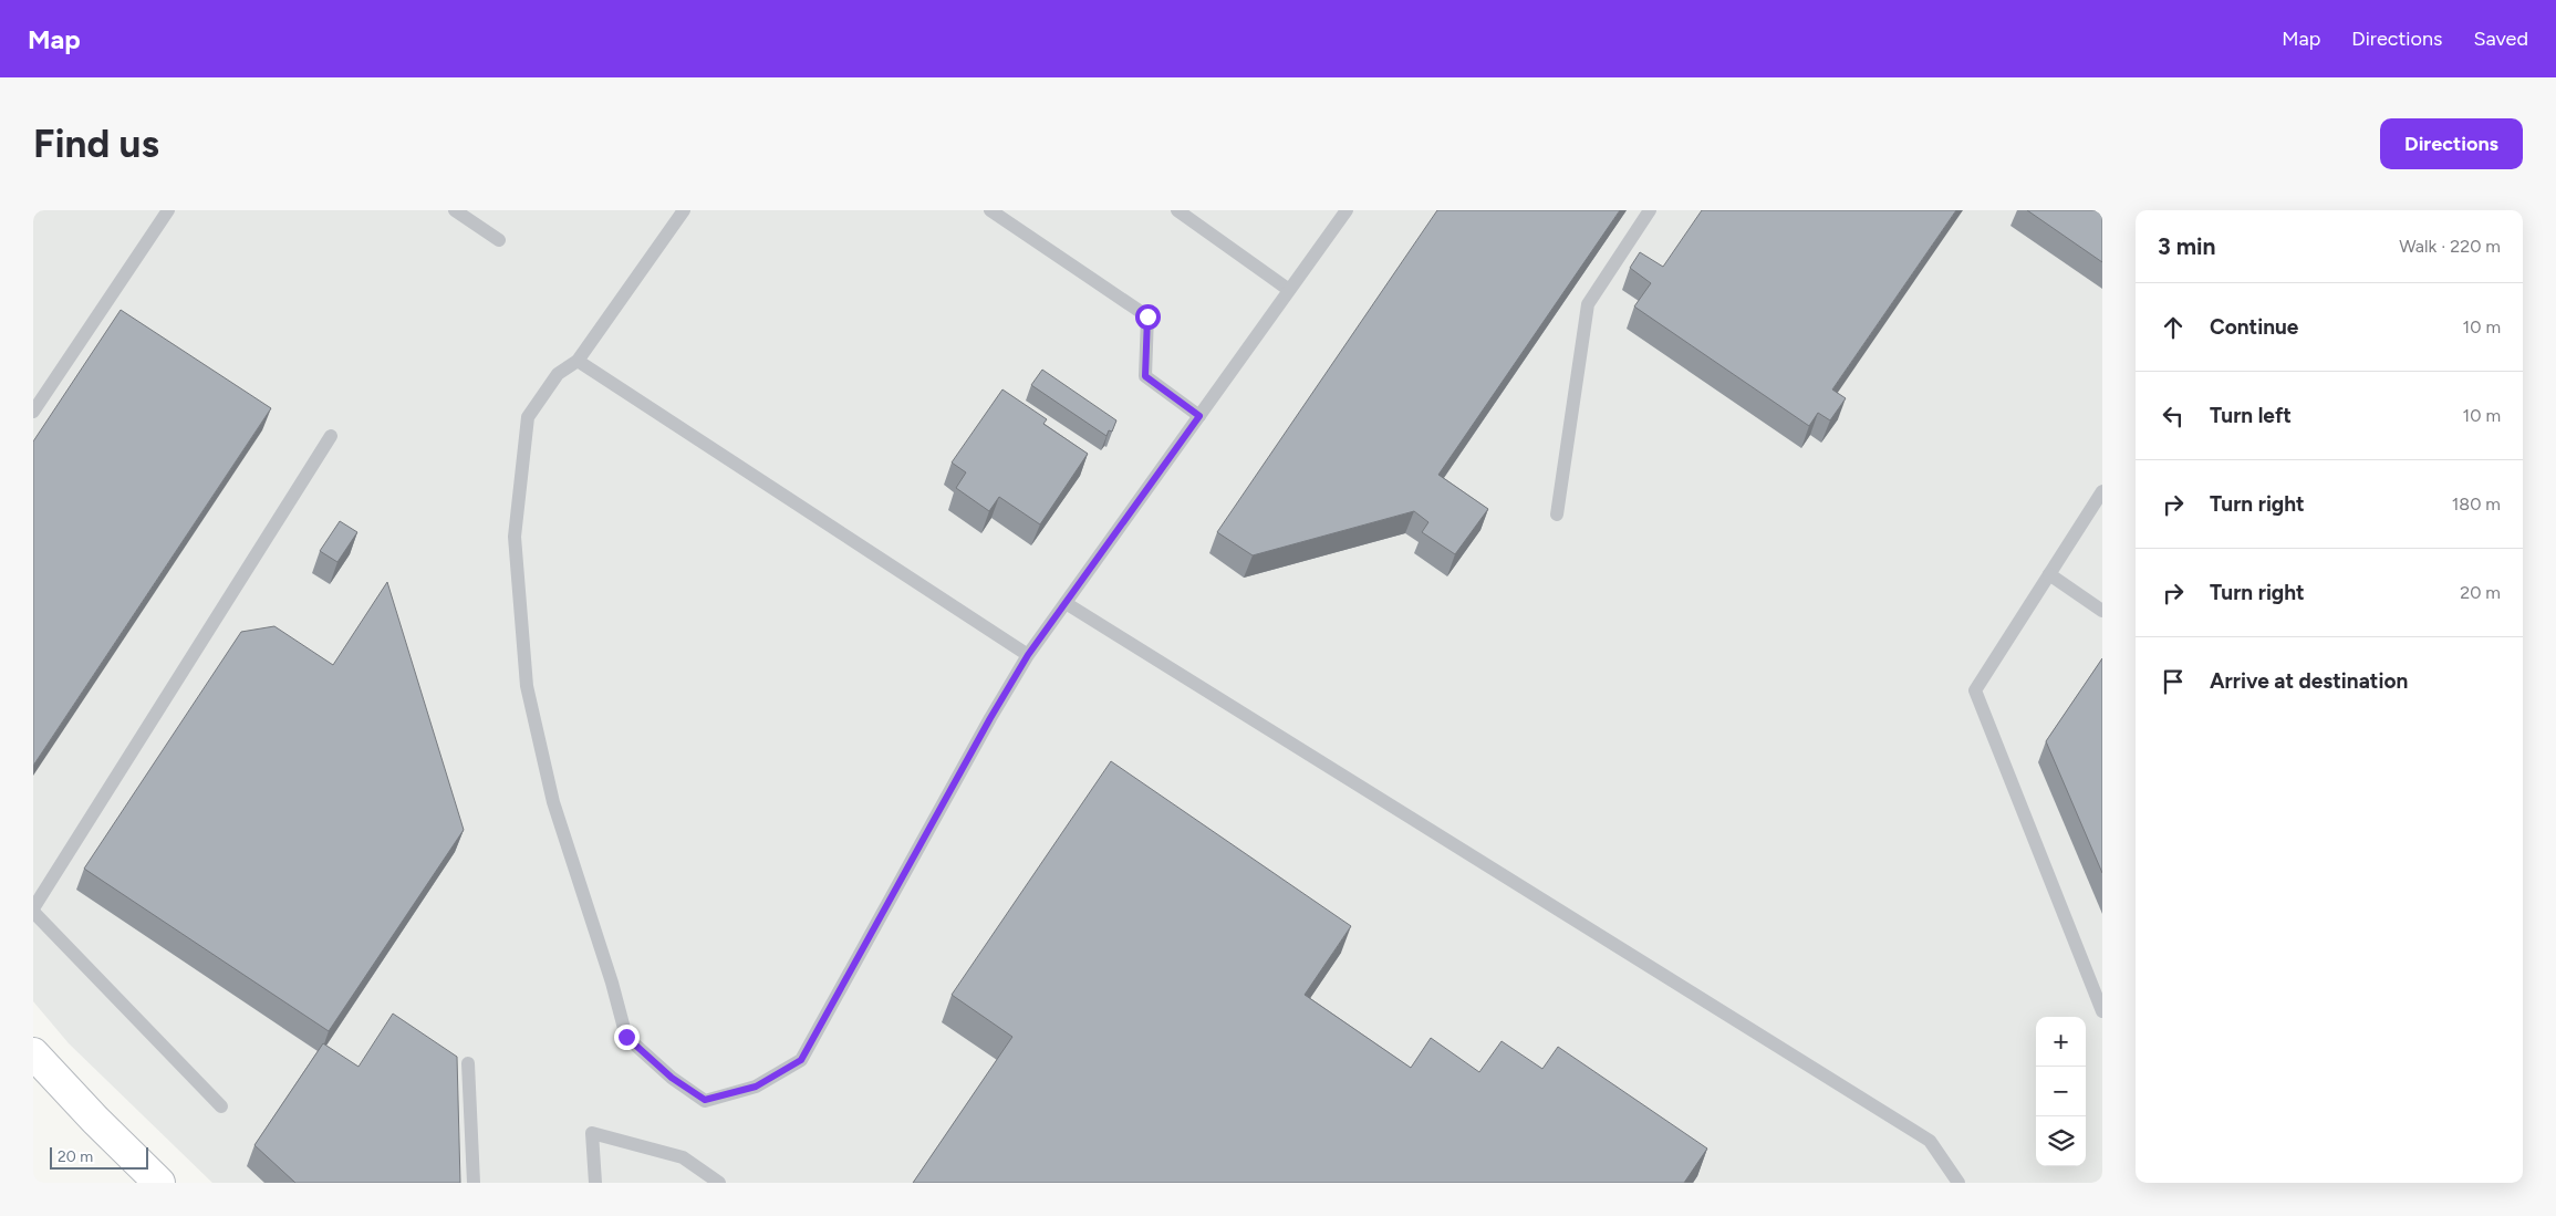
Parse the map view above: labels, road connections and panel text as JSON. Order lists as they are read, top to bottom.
{
  "scale_bar": "20 m",
  "page": {
    "header": "Map",
    "nav": ["Map", "Directions", "Saved"],
    "buttons": "Directions",
    "title": "Find us",
    "heading": ["3 min", "Walk · 220 m"],
    "list": [
      ["Continue", "10 m"],
      ["Turn left", "10 m"],
      ["Turn right", "180 m"],
      ["Turn right", "20 m"],
      "Arrive at destination"
    ],
    "map_buttons": ["+", "−"],
    "scale": "20 m"
  }
}
